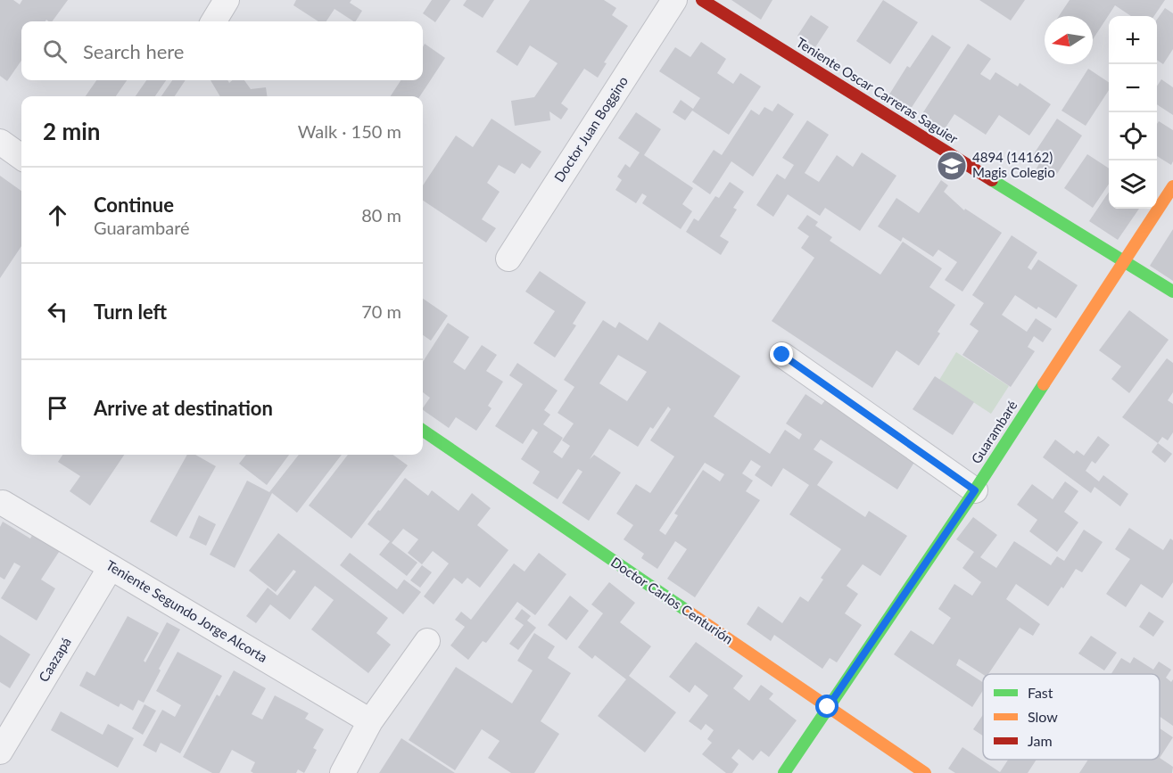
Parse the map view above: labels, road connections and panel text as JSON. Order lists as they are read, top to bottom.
{
  "streets": {
    "street": [
      "Teniente Oscar Carreras Saguier",
      "Doctor Juan Boggino",
      "Guarambaré",
      "Doctor Carlos Centurión",
      "Teniente Segundo Jorge Alcorta",
      "Caazapá"
    ]
  },
  "crossings": [
    ["Teniente Oscar Carreras Saguier", "Guarambaré"],
    ["Guarambaré", "Doctor Carlos Centurión"],
    ["Teniente Segundo Jorge Alcorta", "Caazapá"]
  ],
  "places": {
    "school or university": ["4894 (14162) Magis Colegio"]
  },
  "legend": ["Fast", "Slow", "Jam"],
  "north": "left",
  "page": {
    "map_buttons": ["+", "−"],
    "search": "Search here",
    "heading": ["2 min", "Walk · 150 m"],
    "list": [
      ["Continue", "Guarambaré", "80 m"],
      ["Turn left", "70 m"],
      "Arrive at destination"
    ]
  }
}
